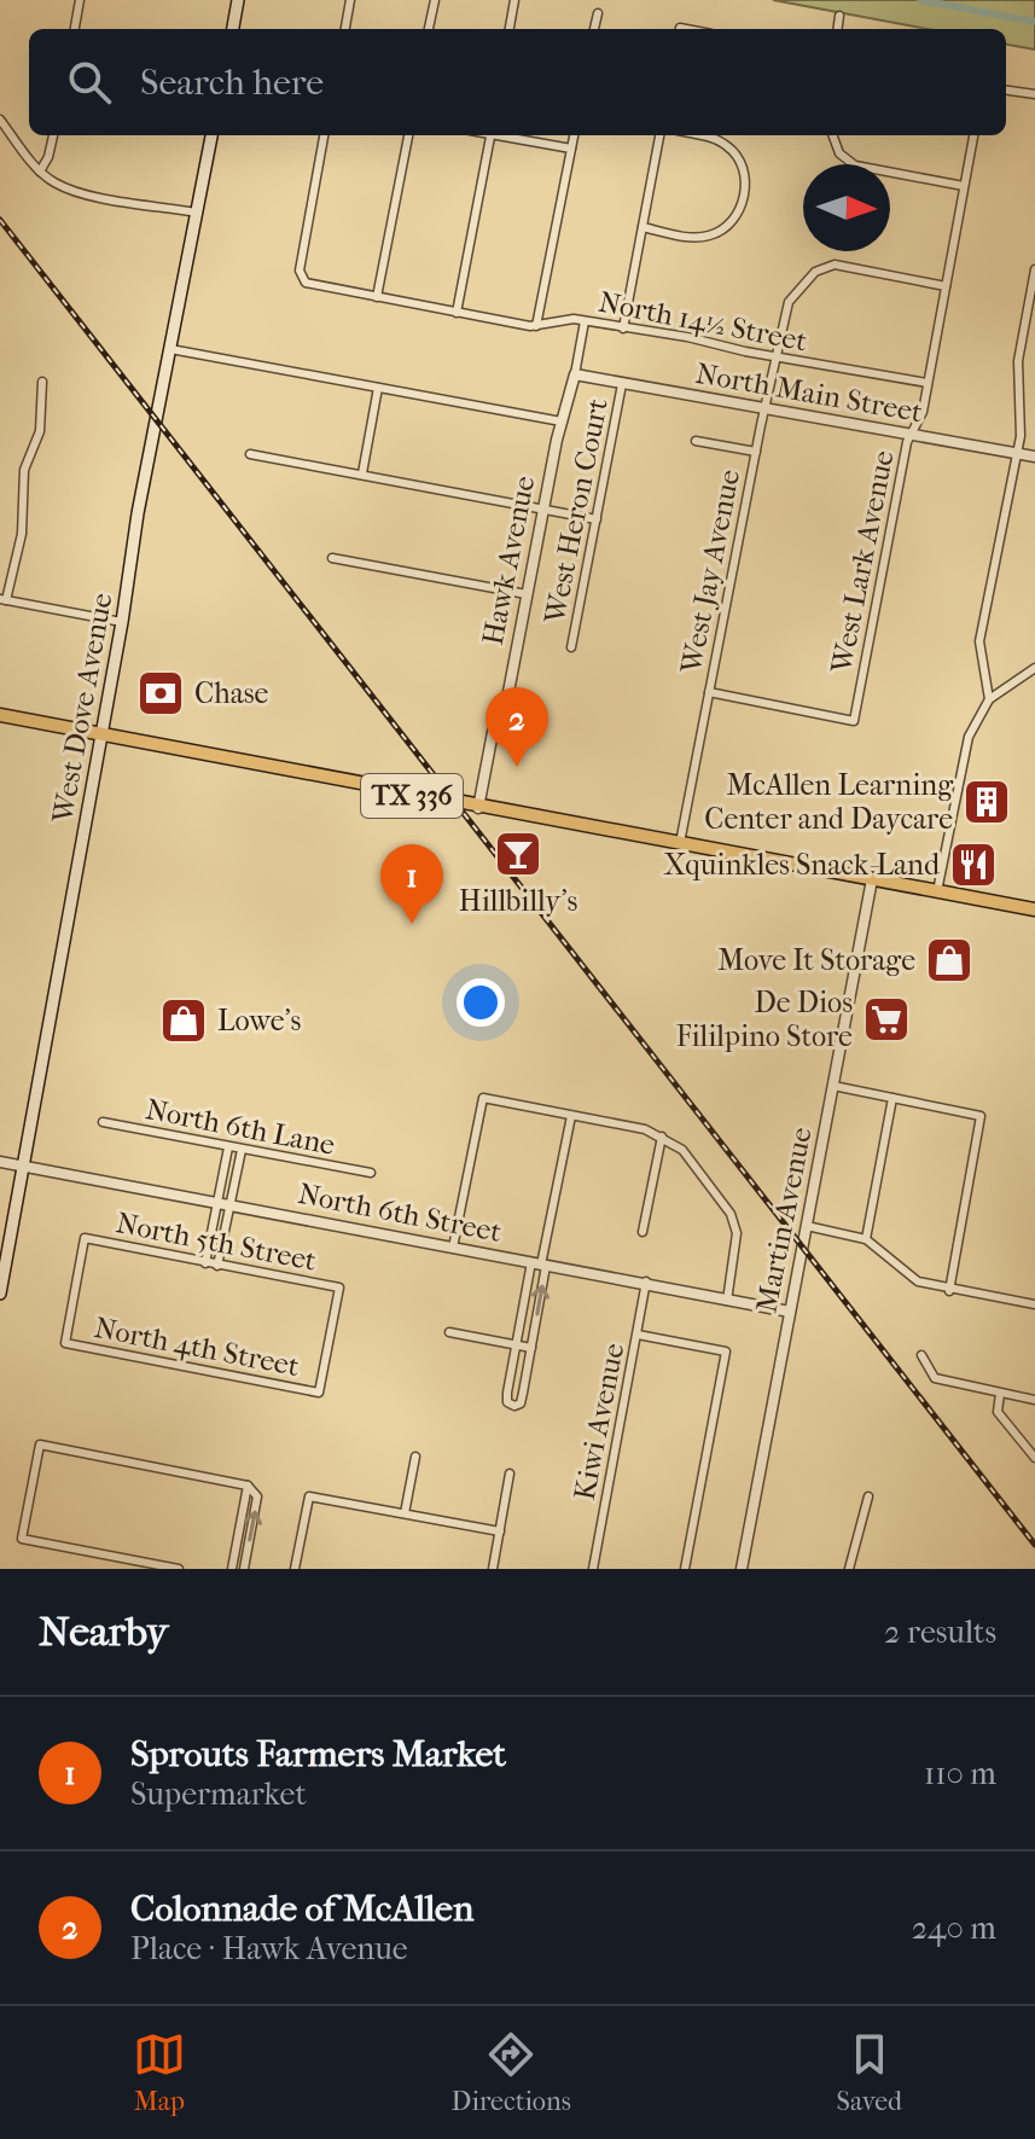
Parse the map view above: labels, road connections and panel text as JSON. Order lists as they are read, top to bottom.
{
  "streets": {
    "main road": ["West Dove Avenue", "TX 336"],
    "street": [
      "North 14½ Street",
      "North Main Street",
      "West Heron Court",
      "Hawk Avenue",
      "West Lark Avenue",
      "West Jay Avenue",
      "North 6th Lane",
      "North 6th Street",
      "Martin Avenue",
      "North 5th Street",
      "North 4th Street",
      "Kiwi Avenue"
    ]
  },
  "crossings": [
    ["North 14½ Street", "Hawk Avenue"],
    ["North 14½ Street", "West Lark Avenue"],
    ["North 14½ Street", "West Jay Avenue"],
    ["North Main Street", "West Heron Court"],
    ["North Main Street", "Hawk Avenue"],
    ["North Main Street", "West Lark Avenue"],
    ["North Main Street", "West Jay Avenue"],
    ["Hawk Avenue", "TX 336"],
    ["West Lark Avenue", "West Jay Avenue"],
    ["West Jay Avenue", "TX 336"],
    ["West Dove Avenue", "TX 336"],
    ["West Dove Avenue", "North 6th Street"],
    ["TX 336", "Martin Avenue"],
    ["North 6th Street", "Martin Avenue"],
    ["North 6th Street", "Kiwi Avenue"],
    ["North 5th Street", "North 4th Street"]
  ],
  "places": {
    "bank": ["Chase"],
    "building": ["McAllen Learning Center and Daycare"],
    "bar": ["Hillbilly's"],
    "restaurant": ["Xquinkles Snack-Land"],
    "shop": ["Move It Storage", "Lowe's"],
    "supermarket": ["De Dios Fililpino Store"]
  },
  "north": "right",
  "page": {
    "search": "Search here",
    "pins": ["2", "1"],
    "heading": ["Nearby", "2 results"],
    "list": [
      {
        "mark": "1",
        "name": "Sprouts Farmers Market",
        "note": "Supermarket",
        "value": "110 m"
      },
      {
        "mark": "2",
        "name": "Colonnade of McAllen",
        "note": "Place · Hawk Avenue",
        "value": "240 m"
      }
    ],
    "nav": ["Map", "Directions", "Saved"]
  }
}
